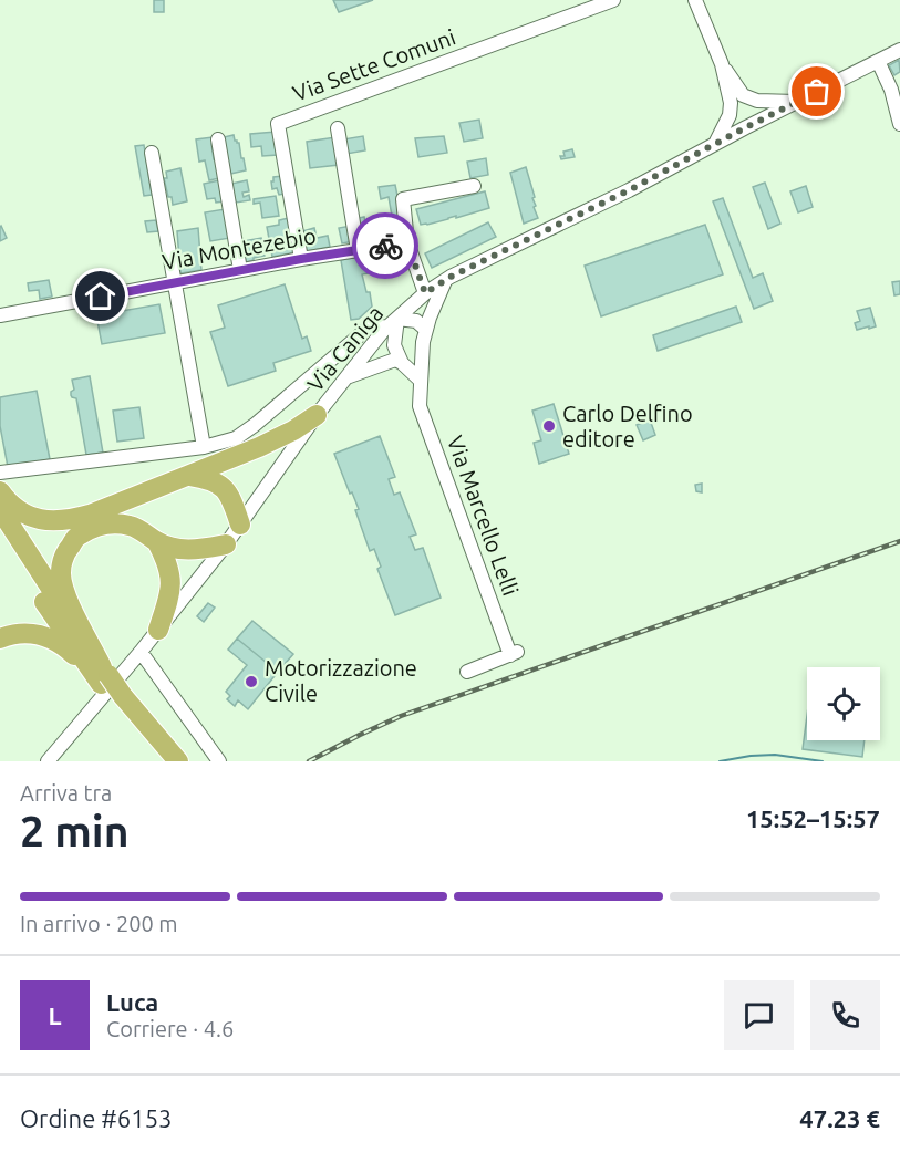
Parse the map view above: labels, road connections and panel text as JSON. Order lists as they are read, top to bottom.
{
  "streets": {
    "street": [
      "Via Sette Comuni",
      "Via Montezebio",
      "Via Caniga",
      "Via Marcello Lelli"
    ]
  },
  "crossings": [
    ["Via Sette Comuni", "Via Montezebio"]
  ],
  "places": ["Carlo Delfino editore", "Motorizzazione Civile"],
  "page": {
    "heading": ["2 min", "Arriva tra", "15:52–15:57"],
    "panel": [
      "Luca",
      "Corriere · 4.6",
      "Ordine #6153",
      "47.23 €"
    ],
    "bar": "In arrivo · 200 m",
    "round": "L"
  }
}
